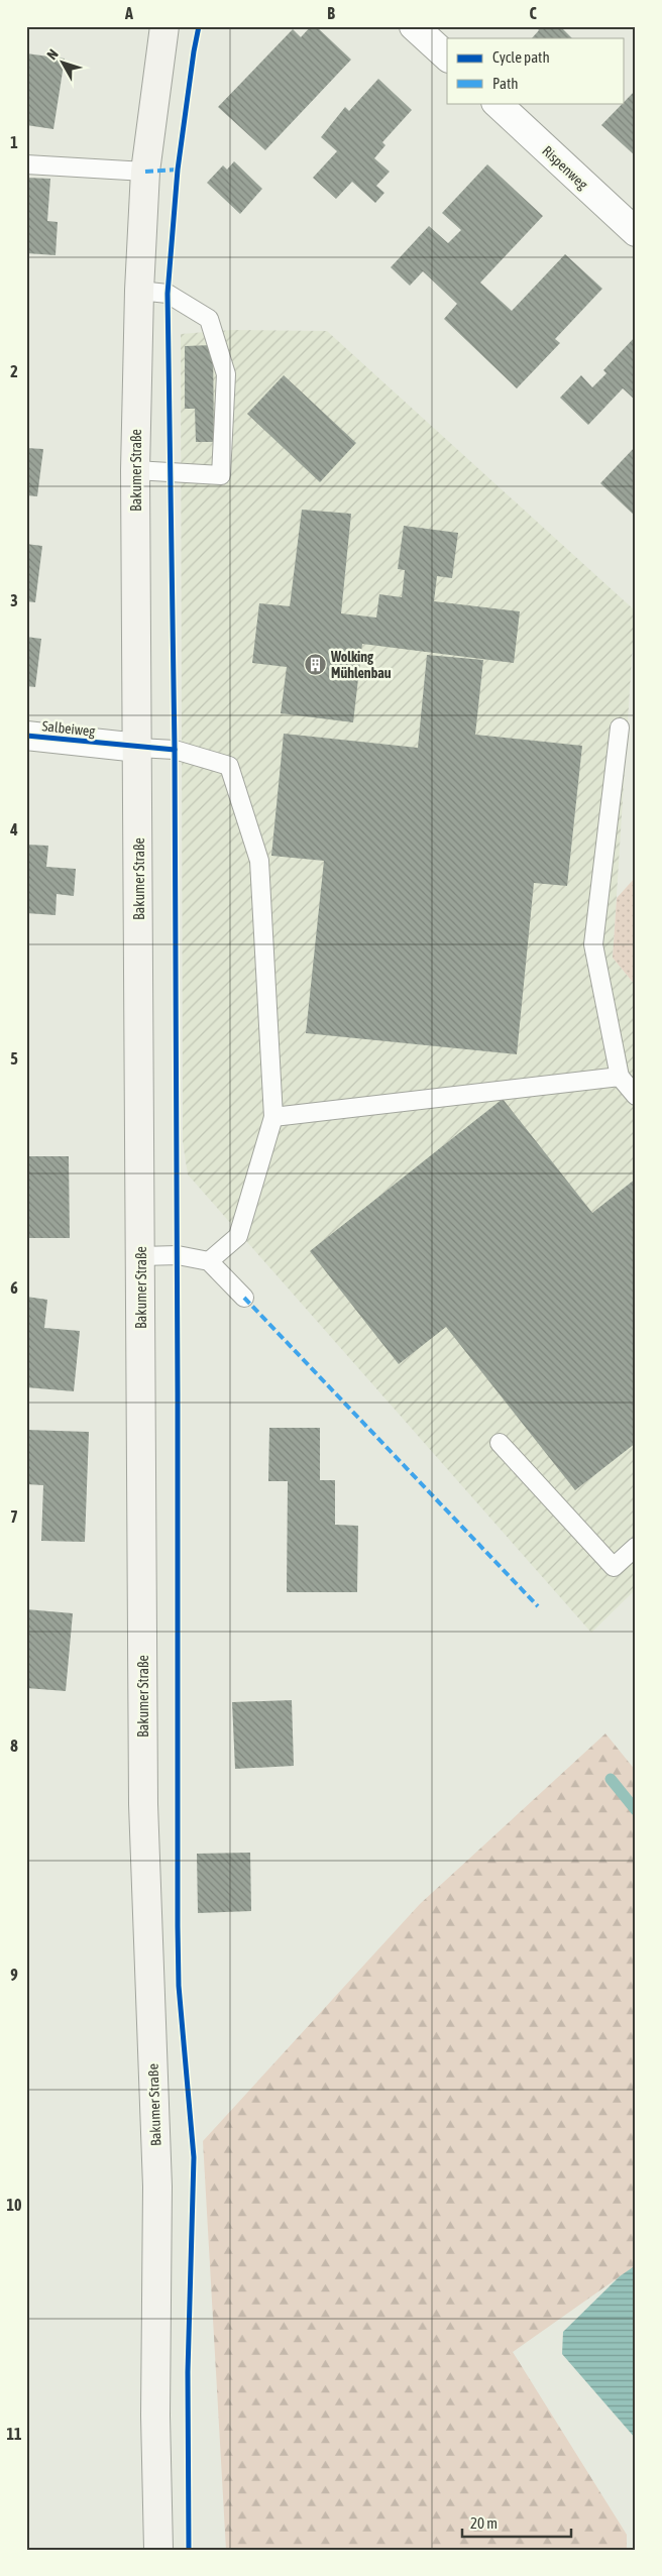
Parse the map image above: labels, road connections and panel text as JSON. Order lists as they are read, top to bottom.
{
  "streets": {
    "street": ["Rispenweg", "Bakumer Straße", "Salbeiweg"]
  },
  "crossings": [
    ["Bakumer Straße", "Salbeiweg"]
  ],
  "places": {
    "building": ["Wolking Mühlenbau"]
  },
  "legend": ["Cycle path", "Path"],
  "scale_bar": "20 m",
  "north": "top left",
  "grid": {
    "columns": ["A", "B", "C"],
    "rows": [
      "1",
      "2",
      "3",
      "4",
      "5",
      "6",
      "7",
      "8",
      "9",
      "10",
      "11"
    ]
  }
}
